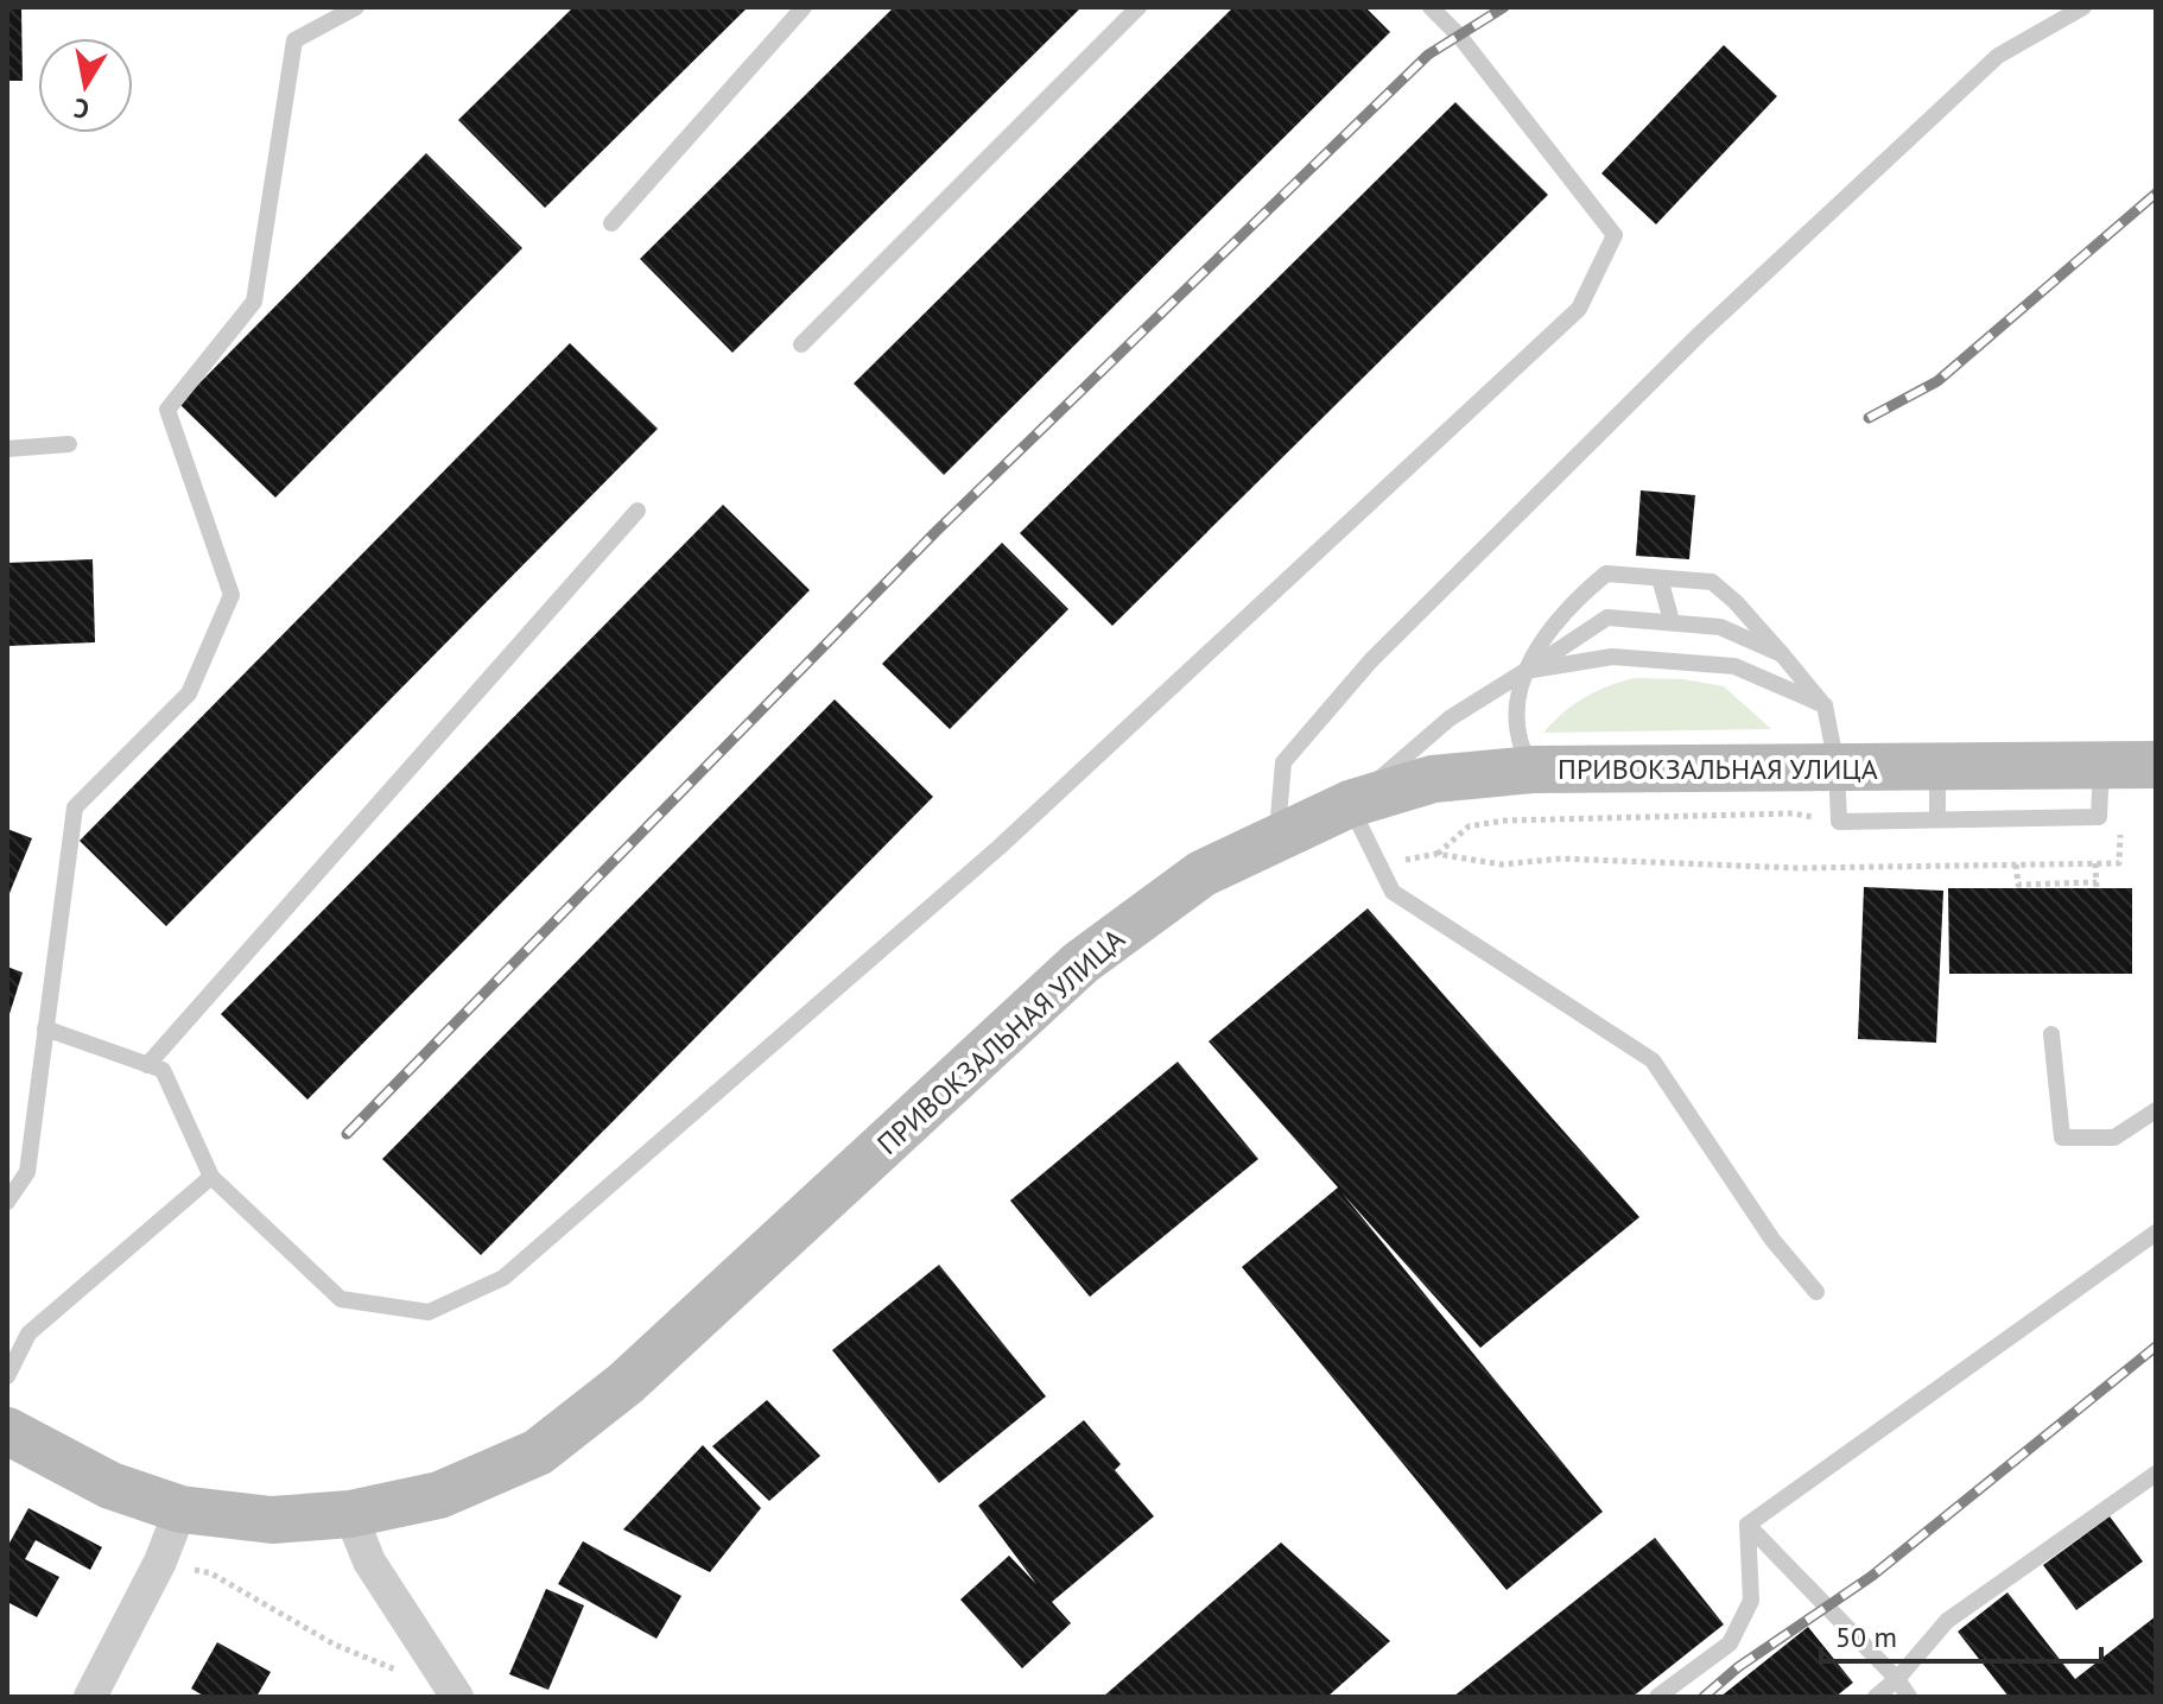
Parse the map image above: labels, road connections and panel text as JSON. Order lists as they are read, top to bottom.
{
  "streets": {
    "main road": ["ПРИВОКЗАЛЬНАЯ УЛИЦА"]
  },
  "scale_bar": "50 m",
  "north": "bottom"
}
